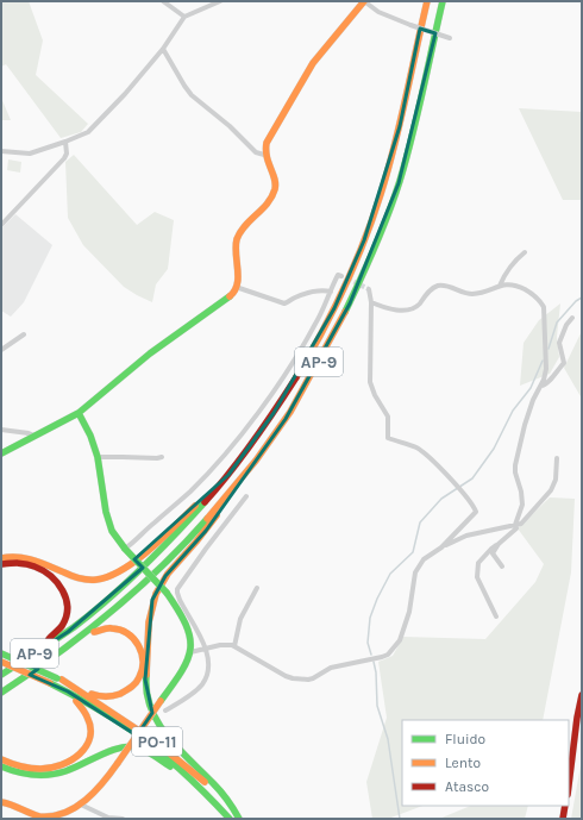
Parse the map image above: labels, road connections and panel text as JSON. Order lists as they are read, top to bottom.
{
  "streets": {
    "main road": ["AP-9", "PO-11"]
  },
  "legend": ["Fluido", "Lento", "Atasco"]
}
